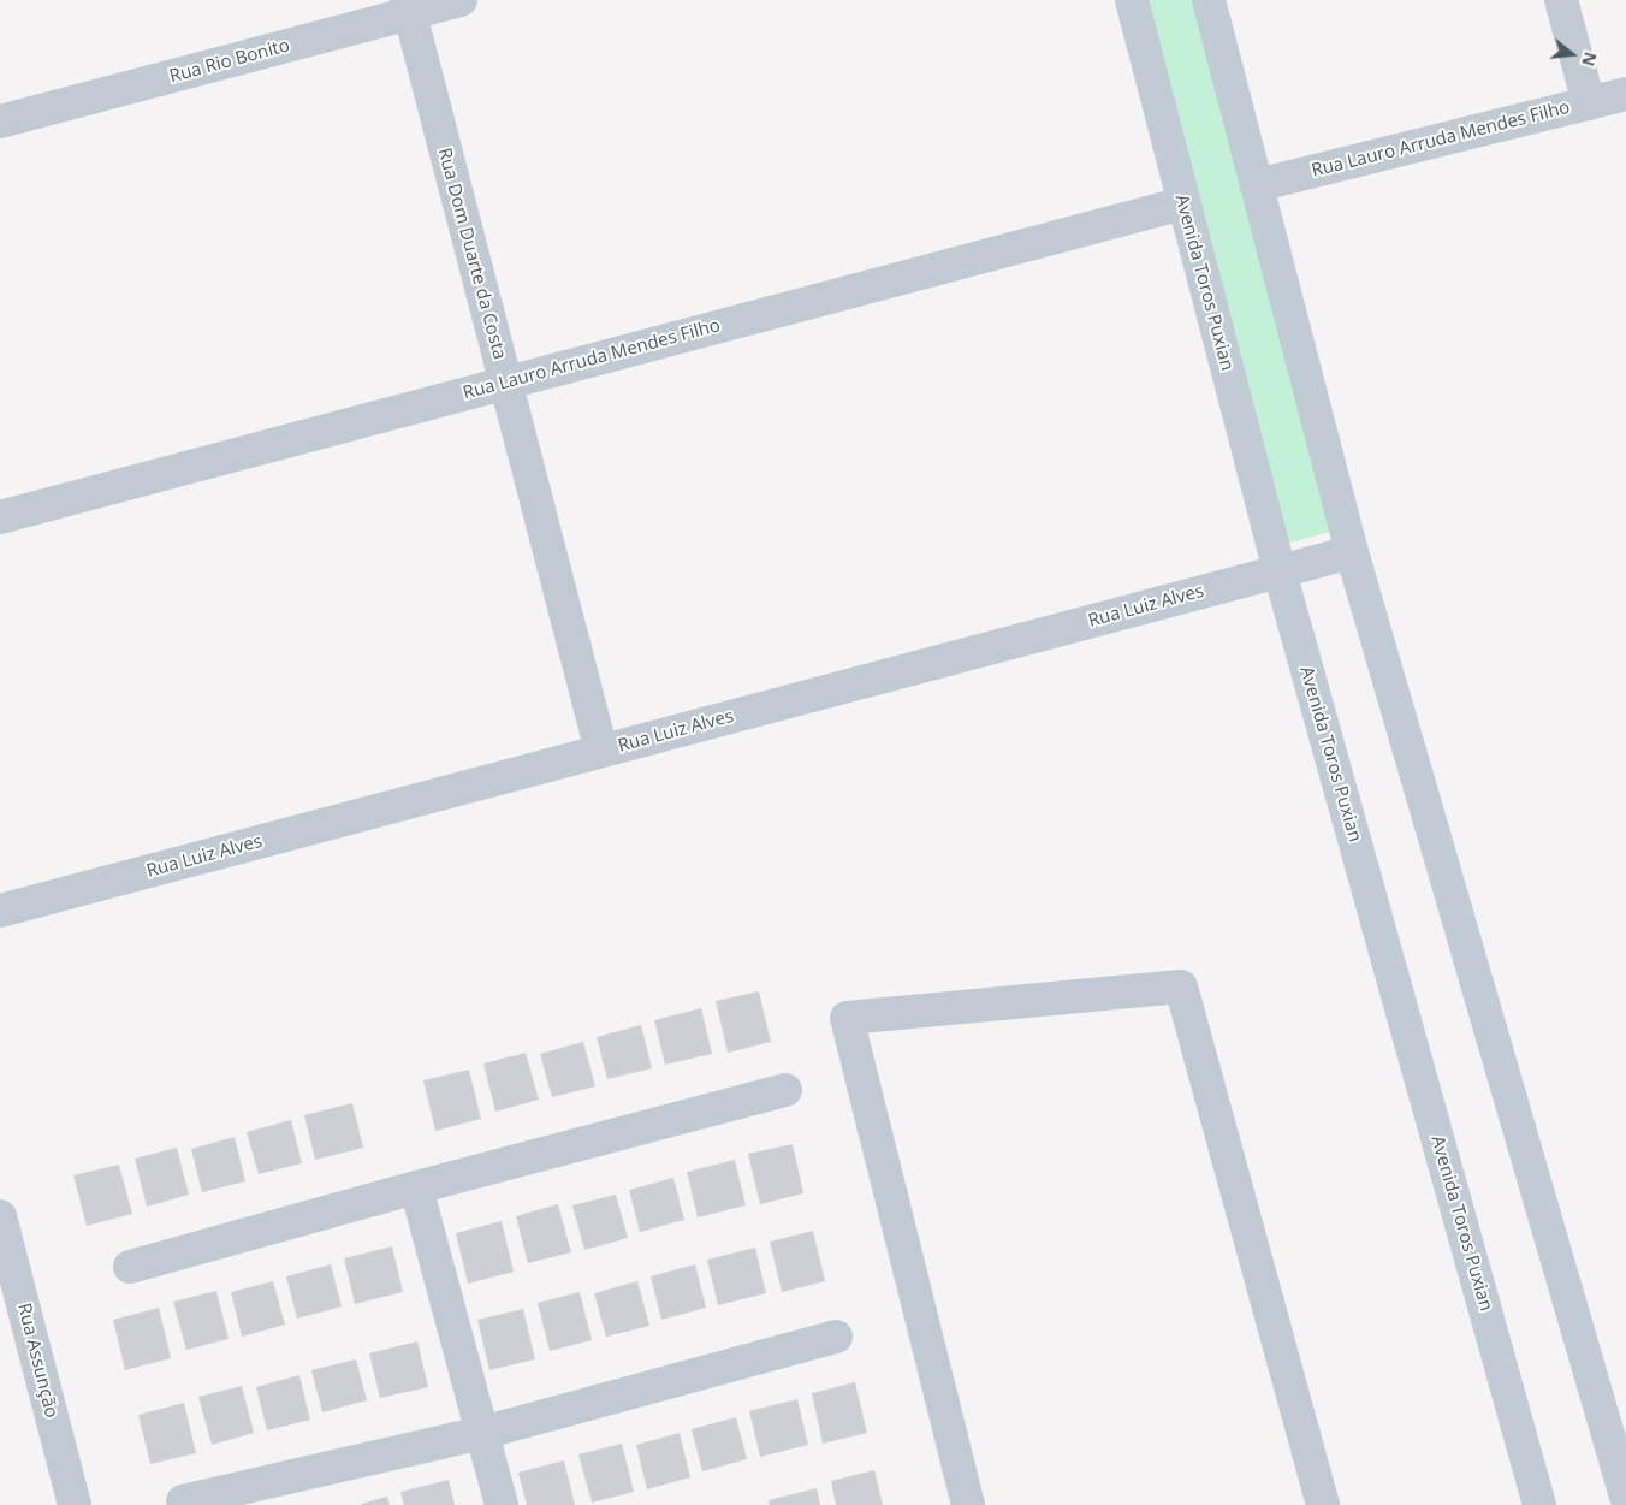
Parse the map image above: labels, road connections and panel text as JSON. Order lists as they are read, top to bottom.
{
  "streets": {
    "main road": ["Avenida Toros Puxian"],
    "street": [
      "Rua Rio Bonito",
      "Rua Lauro Arruda Mendes Filho",
      "Rua Dom Duarte da Costa",
      "Rua Luiz Alves",
      "Rua Assunção"
    ]
  },
  "crossings": [
    ["Rua Rio Bonito", "Rua Dom Duarte da Costa"],
    ["Rua Lauro Arruda Mendes Filho", "Rua Dom Duarte da Costa"],
    ["Rua Lauro Arruda Mendes Filho", "Avenida Toros Puxian"],
    ["Rua Dom Duarte da Costa", "Rua Luiz Alves"],
    ["Avenida Toros Puxian", "Rua Luiz Alves"]
  ],
  "north": "right"
}
